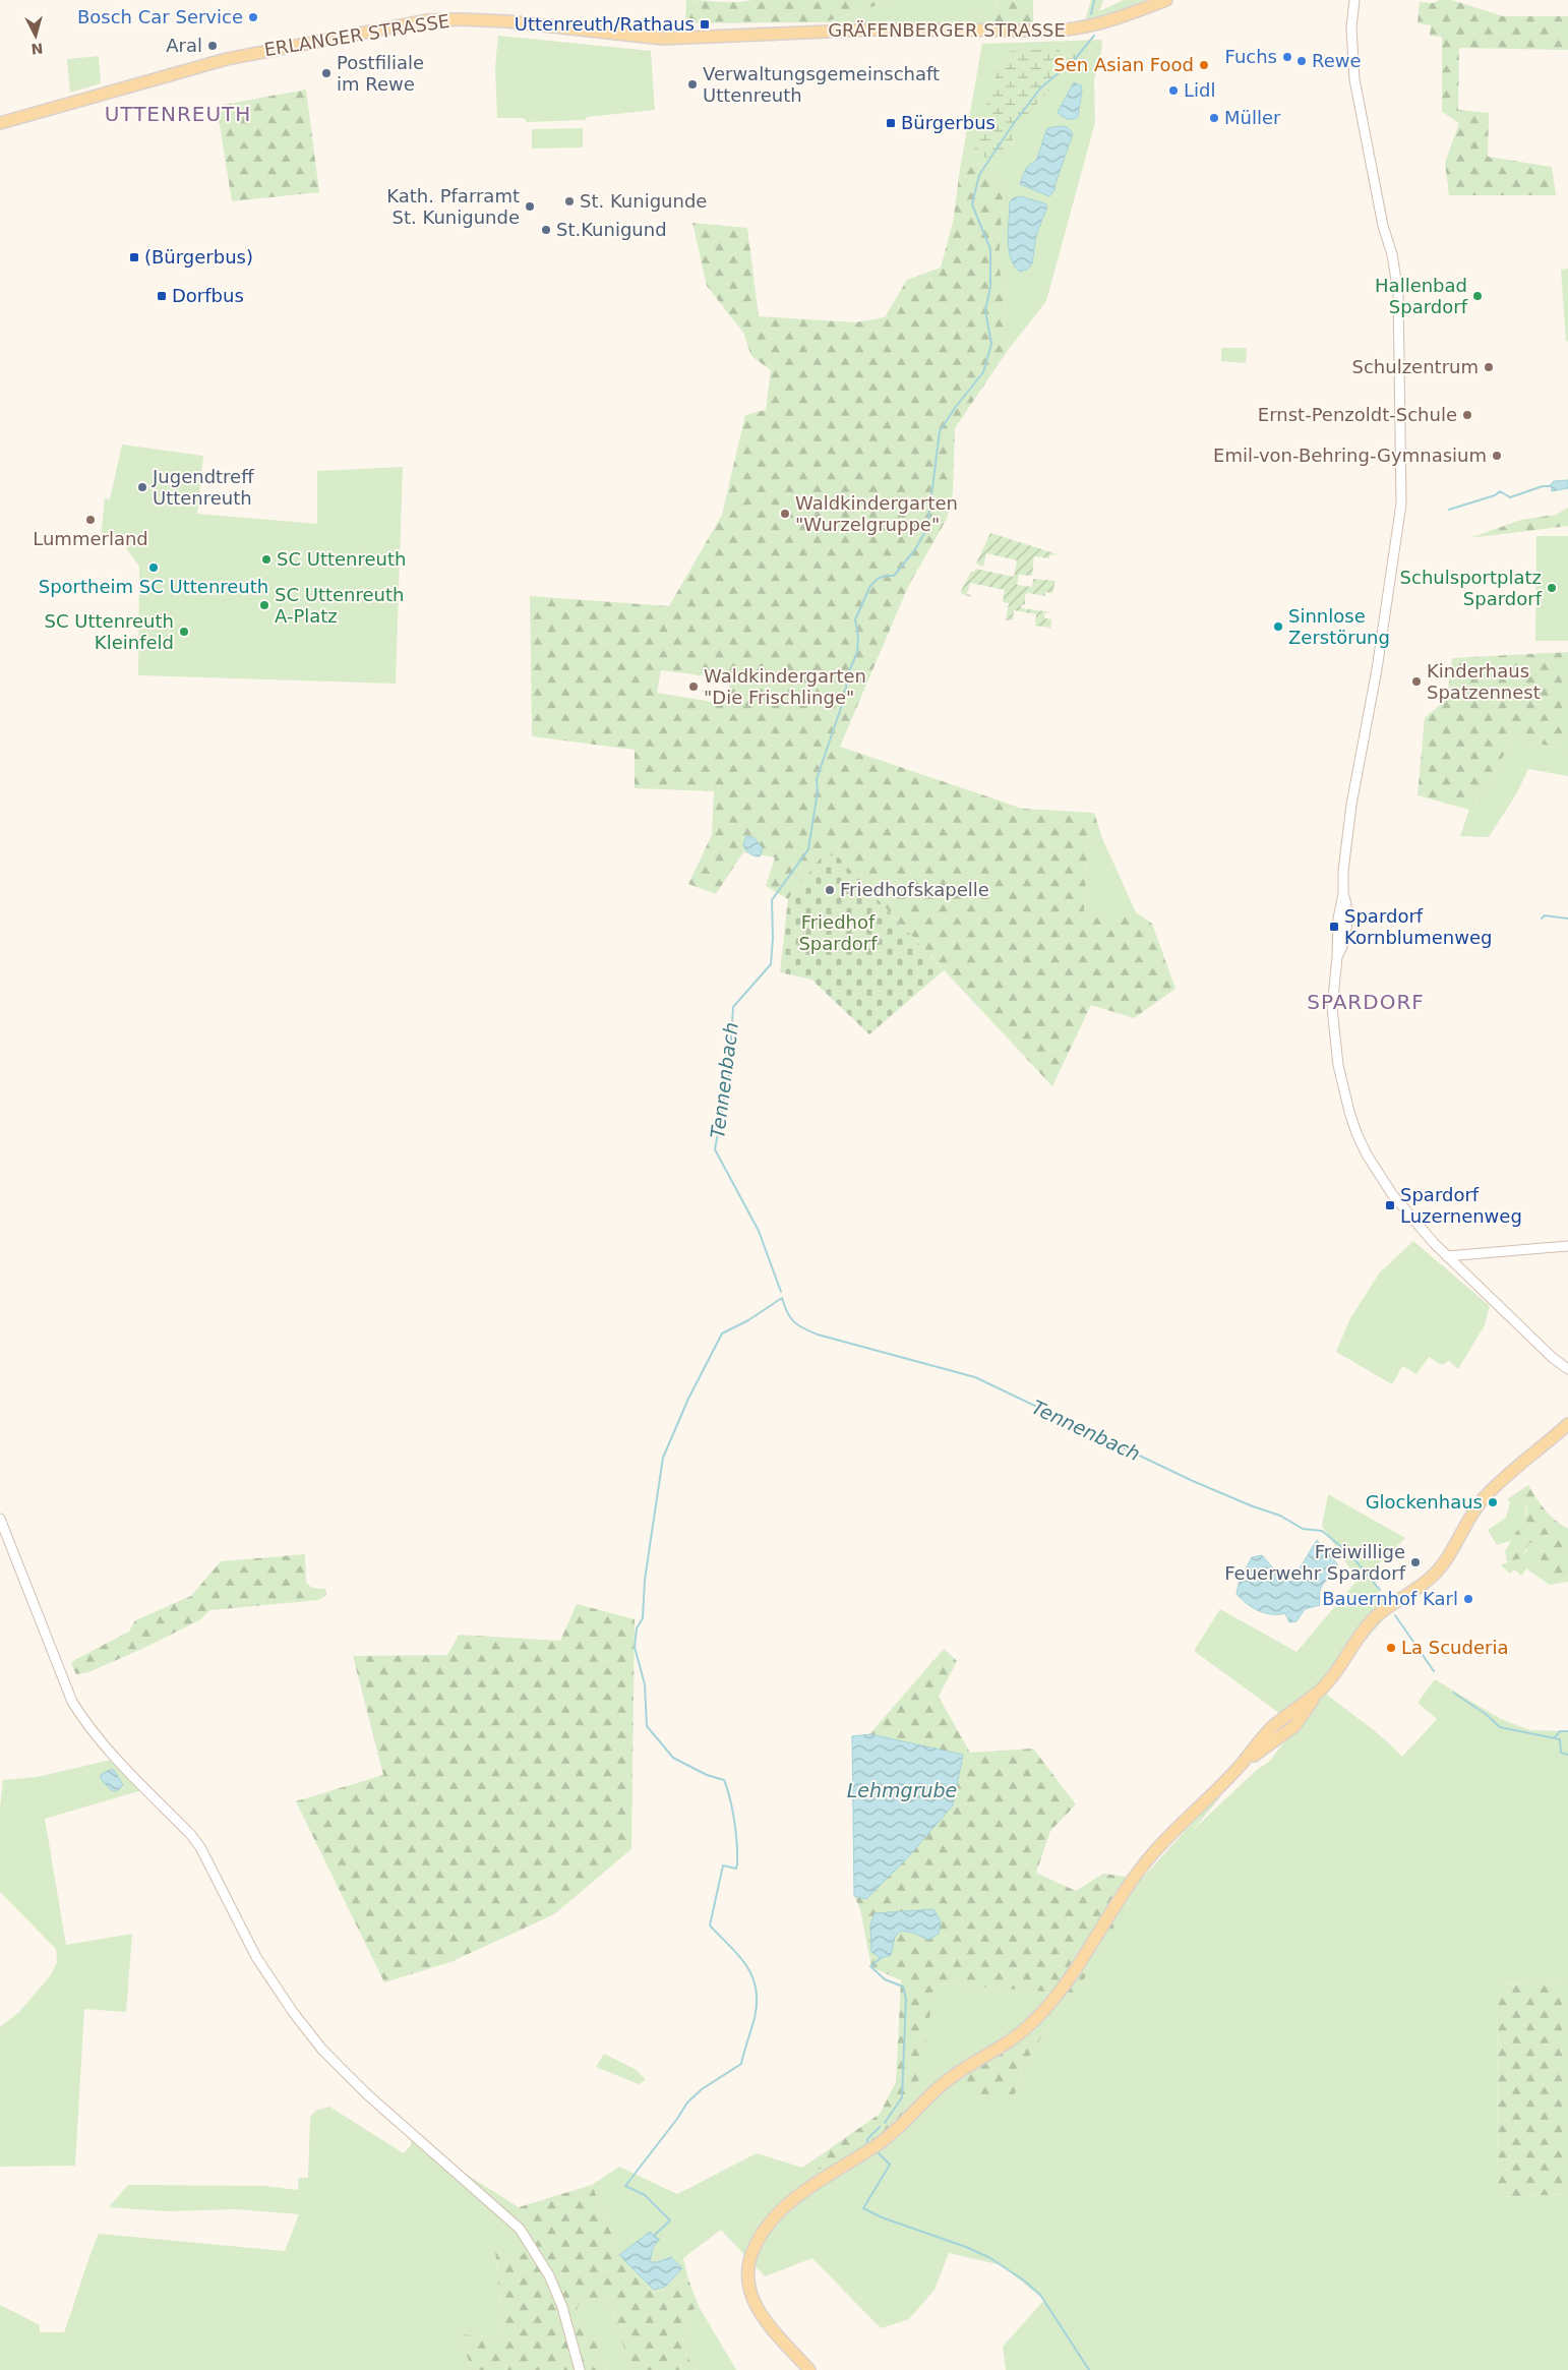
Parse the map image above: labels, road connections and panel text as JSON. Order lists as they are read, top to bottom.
{
  "streets": {
    "main road": ["GRÄFENBERGER STRASSE", "ERLANGER STRASSE"]
  },
  "crossings": [
    ["GRÄFENBERGER STRASSE", "ERLANGER STRASSE"]
  ],
  "districts": ["UTTENREUTH", "SPARDORF"],
  "water": ["Tennenbach", "Lehmgrube"],
  "parks": ["Friedhof Spardorf"],
  "places": {
    "other": [
      "Bosch Car Service",
      "Aral",
      "Fuchs",
      "Rewe",
      "Sen Asian Food",
      "Postfiliale im Rewe",
      "Verwaltungsgemeinschaft Uttenreuth",
      "Lidl",
      "Müller",
      "St. Kunigunde",
      "Kath. Pfarramt St. Kunigunde",
      "St.Kunigund",
      "Hallenbad Spardorf",
      "Schulzentrum",
      "Ernst-Penzoldt-Schule",
      "Emil-von-Behring-Gymnasium",
      "Jugendtreff Uttenreuth",
      "Waldkindergarten \"Wurzelgruppe\"",
      "Lummerland",
      "SC Uttenreuth",
      "Sportheim SC Uttenreuth",
      "Schulsportplatz Spardorf",
      "SC Uttenreuth A-Platz",
      "Sinnlose Zerstörung",
      "SC Uttenreuth Kleinfeld",
      "Kinderhaus Spatzennest",
      "Waldkindergarten \"Die Frischlinge\"",
      "Friedhofskapelle",
      "Glockenhaus",
      "Freiwillige Feuerwehr Spardorf",
      "Bauernhof Karl",
      "La Scuderia"
    ],
    "transit": [
      "Uttenreuth/Rathaus",
      "Bürgerbus",
      "(Bürgerbus)",
      "Dorfbus",
      "Spardorf Kornblumenweg",
      "Spardorf Luzernenweg"
    ]
  },
  "north": "bottom"
}
